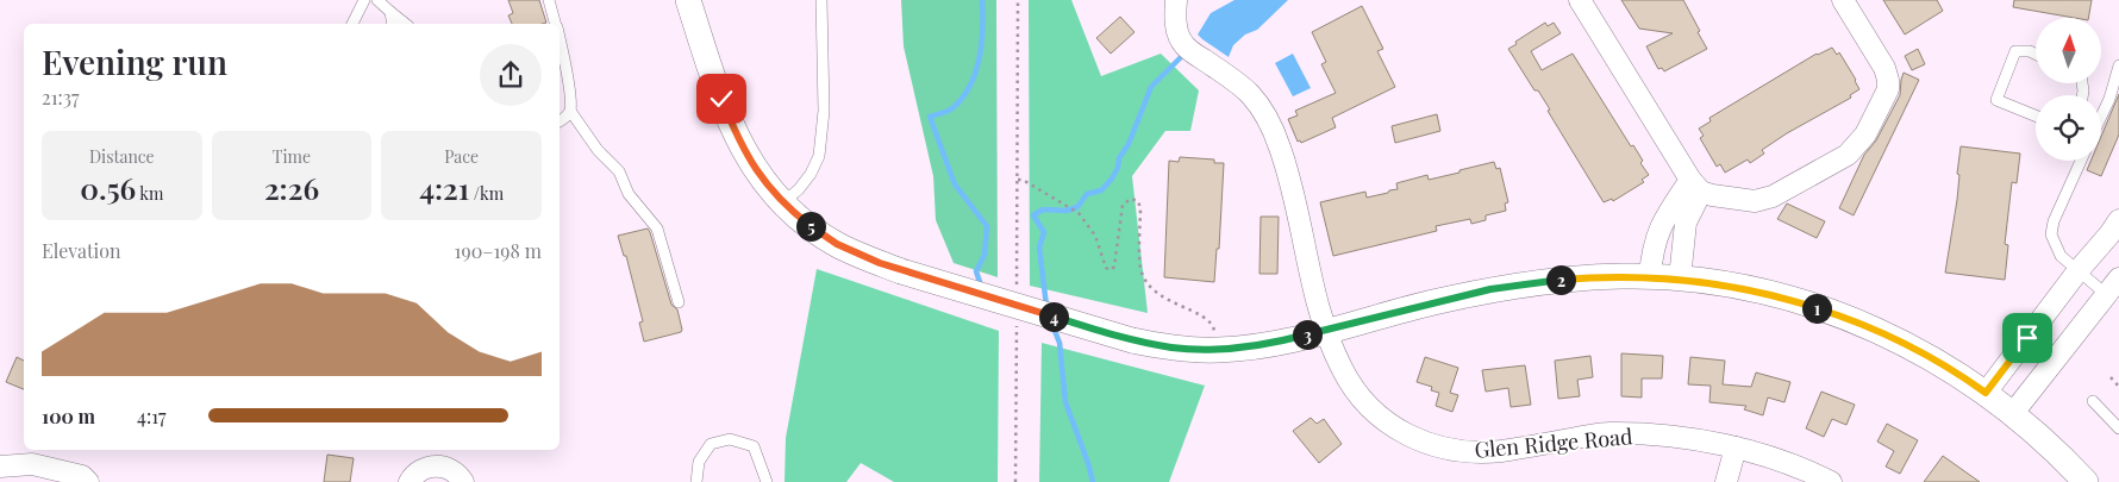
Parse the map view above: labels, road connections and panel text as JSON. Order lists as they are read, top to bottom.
{
  "streets": {
    "street": ["Glen Ridge Road"]
  },
  "north": "top",
  "page": {
    "heading": ["Evening run", "21:37"],
    "stats": [
      ["Distance", "0.56 km"],
      ["Time", "2:26"],
      ["Pace", "4:21 /km"]
    ],
    "pins": [
      "5",
      "2",
      "1",
      "4",
      "3"
    ],
    "chart": ["Elevation", "190–198 m"],
    "list": [
      {
        "name": "100 m",
        "note": "4:17"
      }
    ]
  }
}
